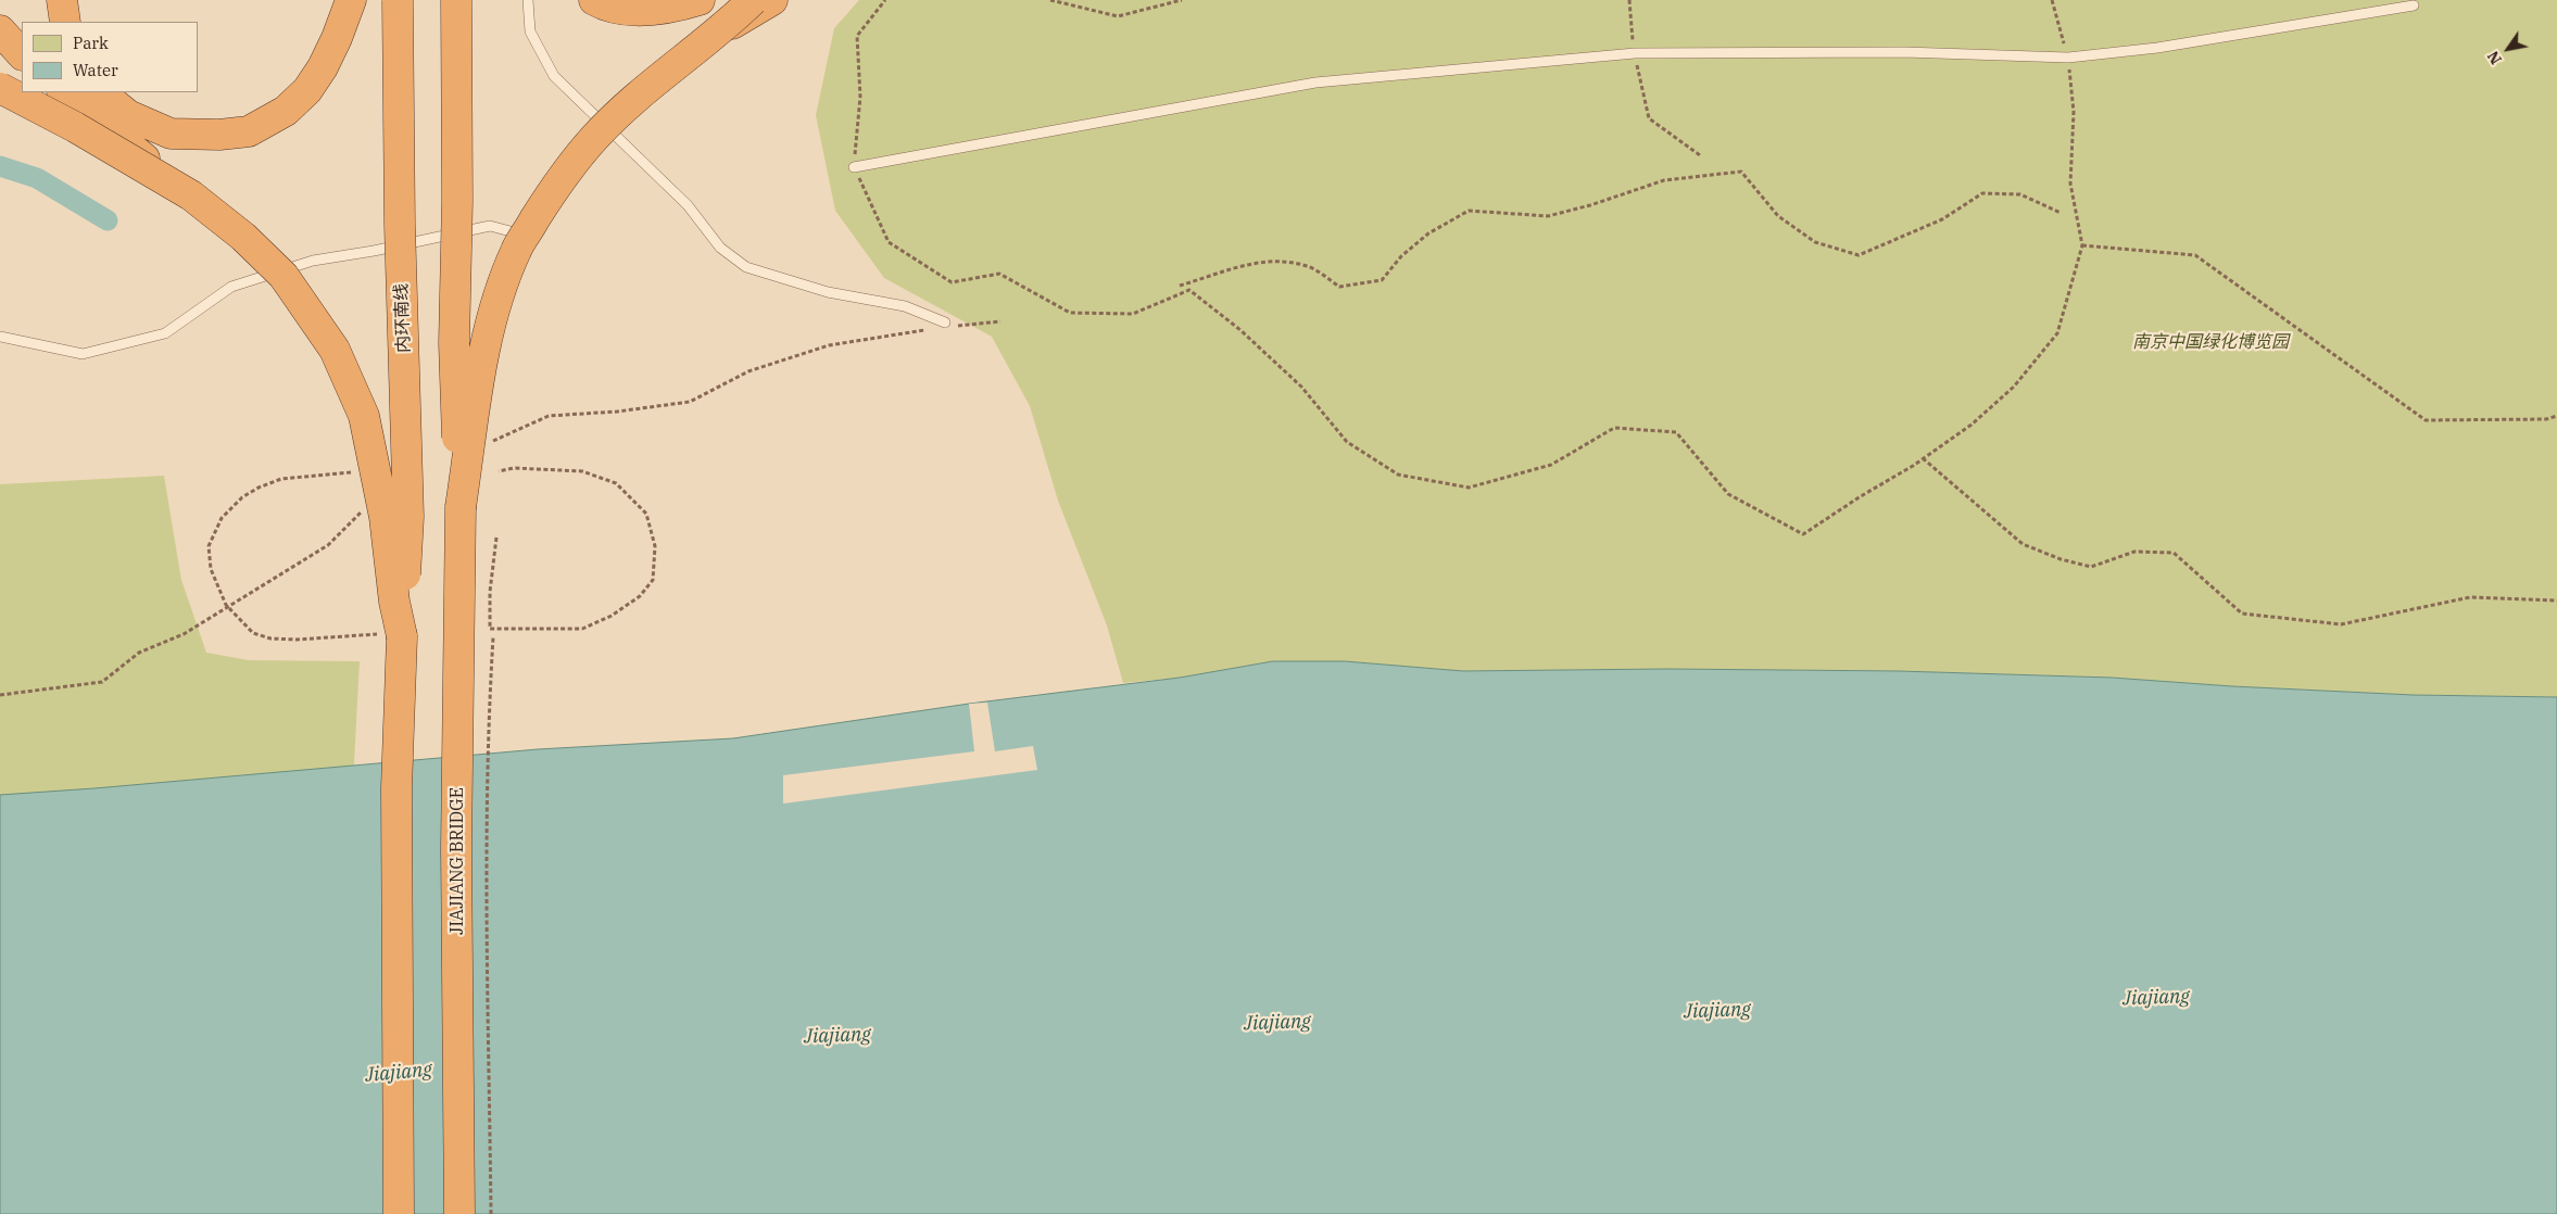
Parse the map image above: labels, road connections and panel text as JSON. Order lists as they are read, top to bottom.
{
  "streets": {
    "highway": ["内环南线", "JIAJIANG BRIDGE"]
  },
  "water": ["Jiajiang"],
  "parks": ["南京中国绿化博览园"],
  "legend": ["Park", "Water"],
  "north": "bottom left"
}
